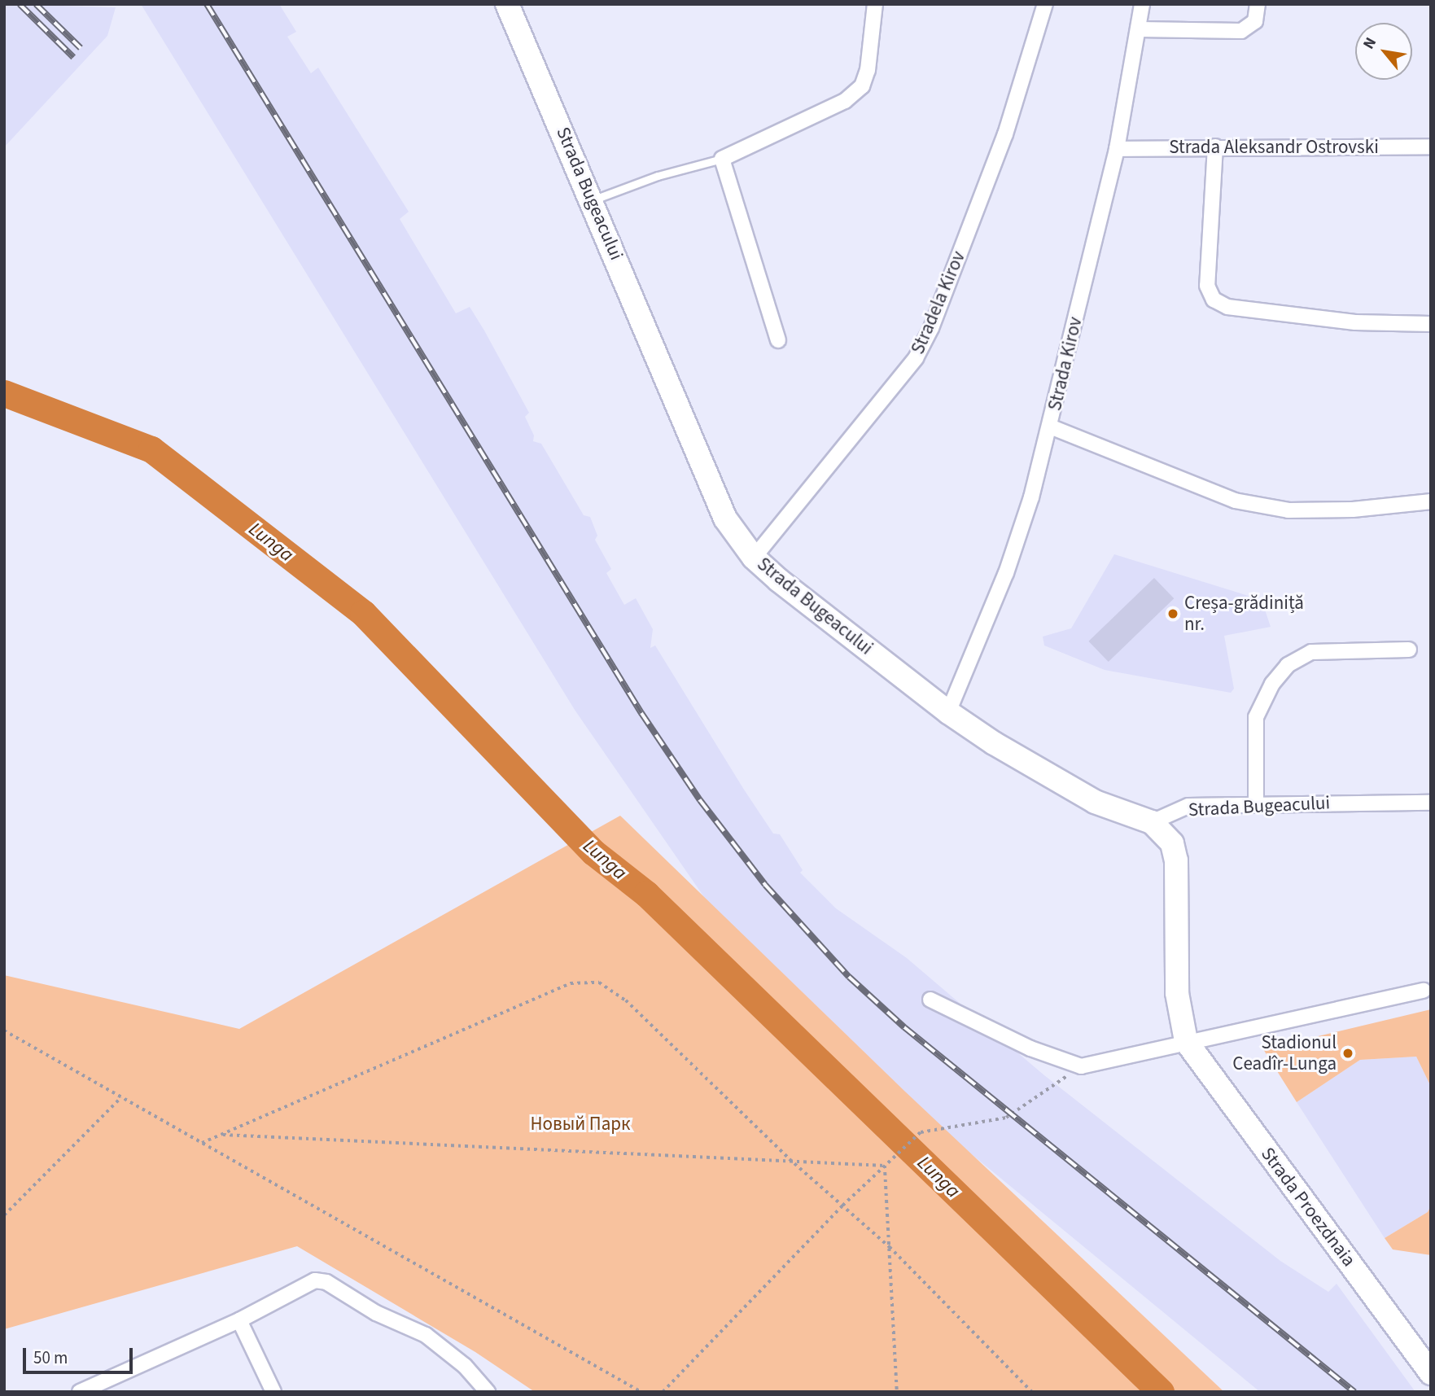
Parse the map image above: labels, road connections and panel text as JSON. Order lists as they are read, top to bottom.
{
  "streets": {
    "main road": ["Strada Bugeacului", "Strada Proezdnaia"],
    "street": ["Strada Aleksandr Ostrovski", "Stradela Kirov", "Strada Kirov"]
  },
  "crossings": [
    ["Strada Aleksandr Ostrovski", "Strada Kirov"],
    ["Strada Bugeacului", "Stradela Kirov"],
    ["Strada Bugeacului", "Strada Kirov"],
    ["Strada Bugeacului", "Strada Proezdnaia"]
  ],
  "water": ["Lunga"],
  "parks": ["Новый Парк"],
  "places": ["Creșa-grădiniță nr.", "Stadionul Ceadîr-Lunga"],
  "scale_bar": "50 m",
  "north": "top left"
}
